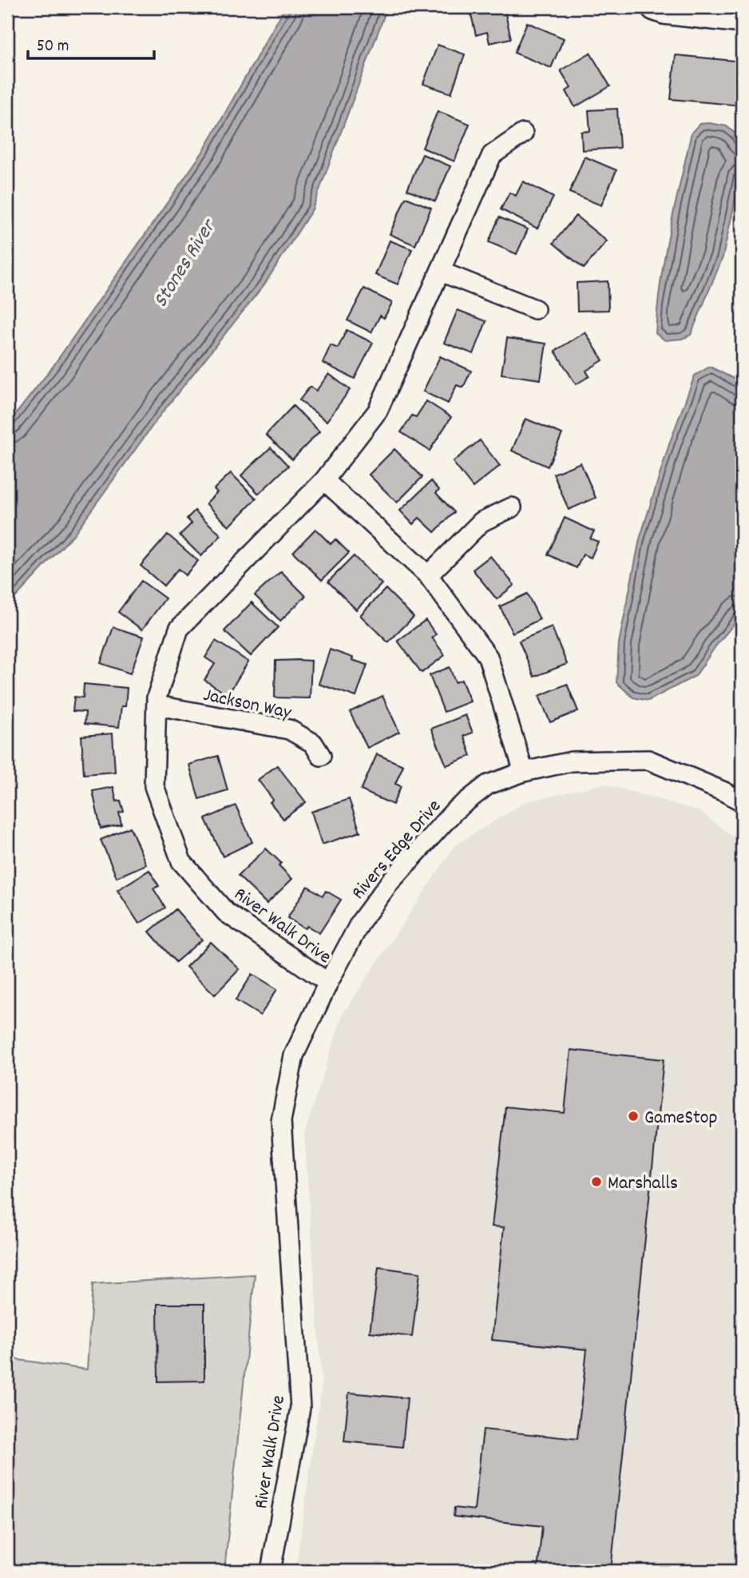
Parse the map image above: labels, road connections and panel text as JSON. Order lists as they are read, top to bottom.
{
  "streets": {
    "street": ["Jackson Way", "Rivers Edge Drive", "River Walk Drive"]
  },
  "crossings": [
    ["Jackson Way", "River Walk Drive"],
    ["Rivers Edge Drive", "River Walk Drive"]
  ],
  "water": ["Stones River"],
  "places": ["GameStop", "Marshalls"],
  "scale_bar": "50 m"
}
